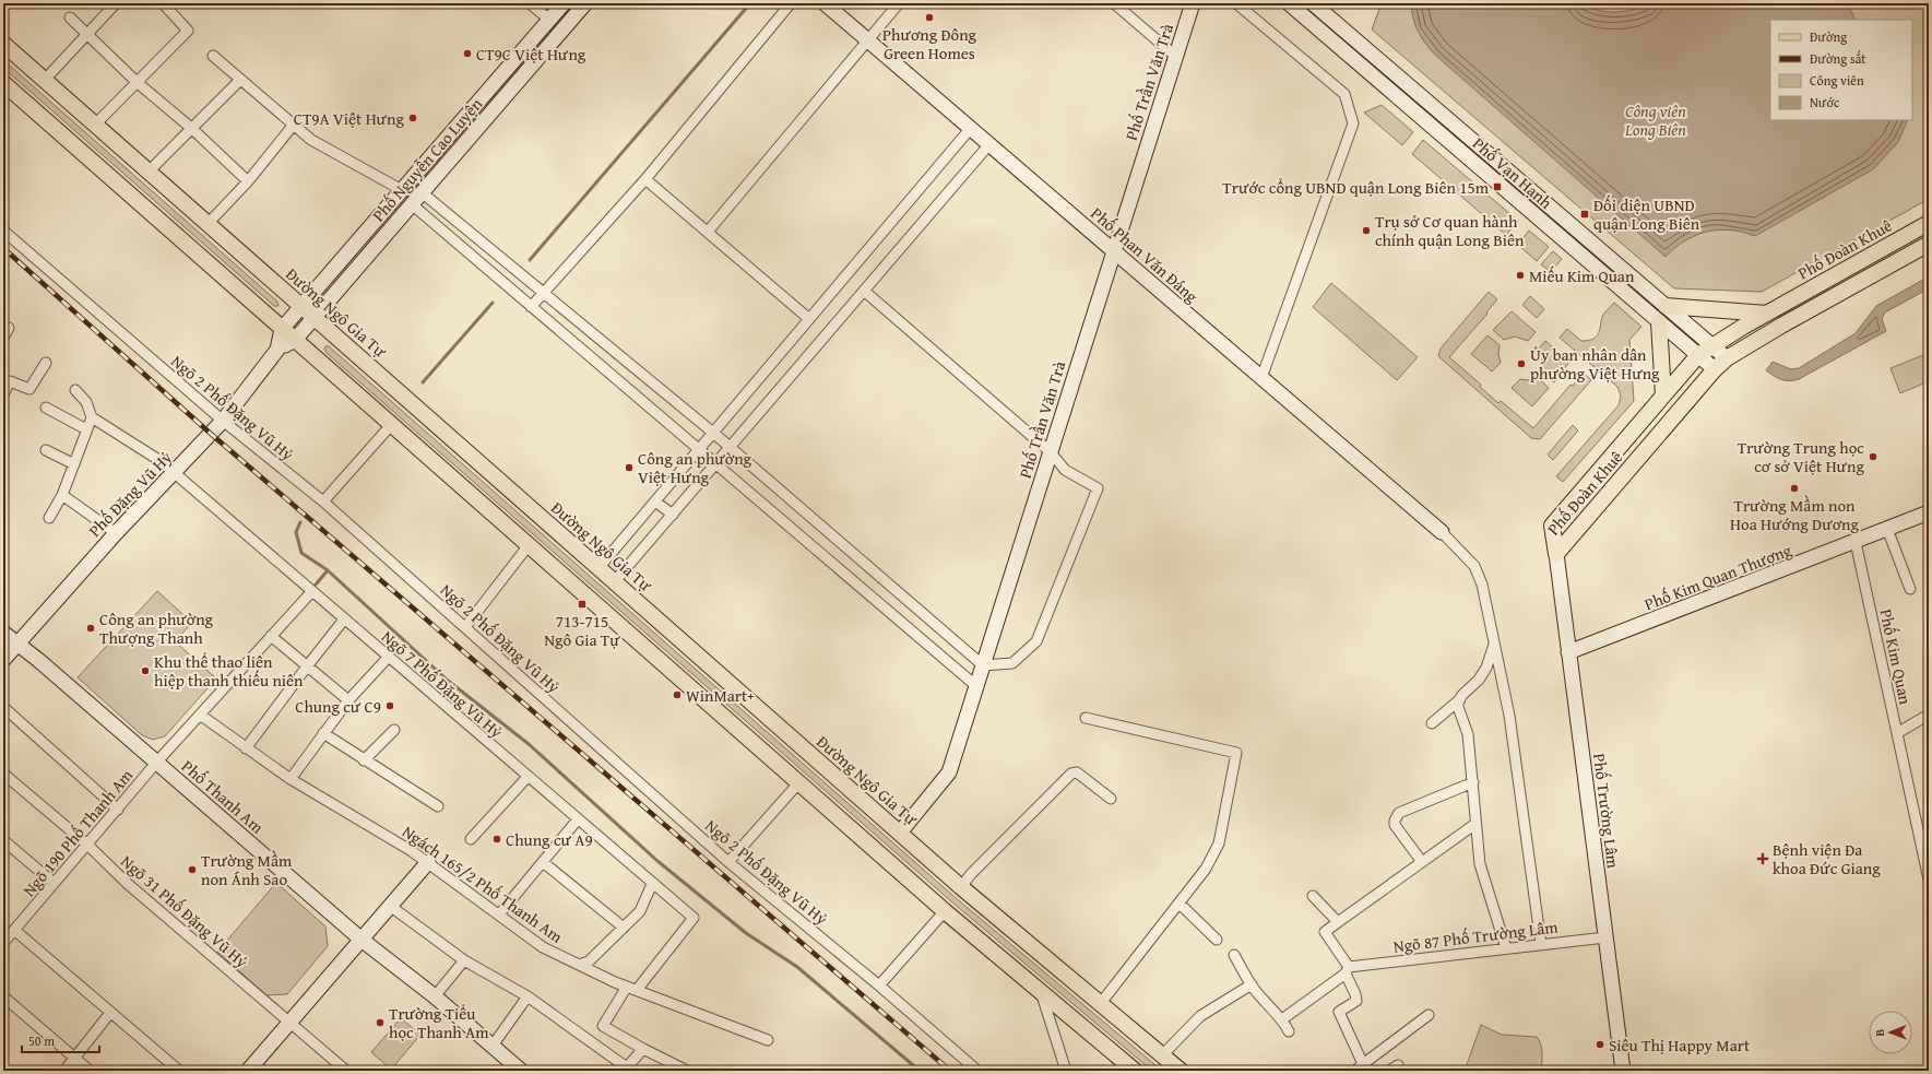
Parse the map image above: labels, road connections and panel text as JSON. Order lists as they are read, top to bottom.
{
  "streets": {
    "main road": ["Phố Đoàn Khuê", "Đường Ngô Gia Tự"],
    "street": [
      "Phố Trần Văn Trà",
      "Phố Nguyễn Cao Luyện",
      "Phố Vạn Hạnh",
      "Phố Phan Văn Đáng",
      "Ngõ 2 Phố Đặng Vũ Hỷ",
      "Phố Đặng Vũ Hỷ",
      "Phố Kim Quan Thượng",
      "Phố Kim Quan",
      "Ngõ 7 Phố Đặng Vũ Hỷ",
      "Phố Thanh Am",
      "Phố Trường Lâm",
      "Ngõ 190 Phố Thanh Am",
      "Ngách 165/2 Phố Thanh Am",
      "Ngõ 31 Phố Đặng Vũ Hỷ",
      "Ngõ 87 Phố Trường Lâm"
    ]
  },
  "crossings": [
    ["Phố Trần Văn Trà", "Phố Phan Văn Đáng"],
    ["Phố Trần Văn Trà", "Đường Ngô Gia Tự"],
    ["Phố Nguyễn Cao Luyện", "Đường Ngô Gia Tự"],
    ["Phố Nguyễn Cao Luyện", "Phố Đặng Vũ Hỷ"],
    ["Phố Vạn Hạnh", "Phố Đoàn Khuê"],
    ["Phố Đoàn Khuê", "Phố Trường Lâm"],
    ["Ngõ 2 Phố Đặng Vũ Hỷ", "Phố Đặng Vũ Hỷ"],
    ["Phố Đặng Vũ Hỷ", "Ngõ 7 Phố Đặng Vũ Hỷ"],
    ["Phố Đặng Vũ Hỷ", "Phố Thanh Am"],
    ["Phố Kim Quan Thượng", "Phố Kim Quan"],
    ["Phố Kim Quan Thượng", "Phố Trường Lâm"],
    ["Ngõ 7 Phố Đặng Vũ Hỷ", "Ngõ 190 Phố Thanh Am"],
    ["Ngõ 7 Phố Đặng Vũ Hỷ", "Ngách 165/2 Phố Thanh Am"],
    ["Phố Thanh Am", "Ngõ 190 Phố Thanh Am"],
    ["Phố Trường Lâm", "Ngõ 87 Phố Trường Lâm"],
    ["Ngõ 190 Phố Thanh Am", "Ngách 165/2 Phố Thanh Am"],
    ["Ngõ 190 Phố Thanh Am", "Ngõ 31 Phố Đặng Vũ Hỷ"]
  ],
  "parks": ["Công viên Long Biên"],
  "places": {
    "other": [
      "Phương Đông Green Homes",
      "CT9C Việt Hưng",
      "CT9A Việt Hưng",
      "Trụ sở Cơ quan hành chính quận Long Biên",
      "Miếu Kim Quan",
      "Ủy ban nhân dân phường Việt Hưng",
      "Trường Trung học cơ sở Việt Hưng",
      "Công an phường Việt Hưng",
      "Trường Mầm non Hoa Hướng Dương",
      "Công an phường Thượng Thanh",
      "Khu thể thao liên hiệp thanh thiếu niên",
      "WinMart+",
      "Chung cư C9",
      "Chung cư A9",
      "Trường Mầm non Ánh Sao",
      "Trường Tiểu học Thanh Am",
      "Siêu Thị Happy Mart"
    ],
    "transit": ["Trước cổng UBND quận Long Biên 15m", "Đối diện UBND quận Long Biên", "713-715 Ngô Gia Tự"],
    "health": ["Bệnh viện Đa khoa Đức Giang"]
  },
  "legend": [
    "Đường",
    "Đường sắt",
    "Công viên",
    "Nước"
  ],
  "scale_bar": "50 m",
  "north": "left"
}
